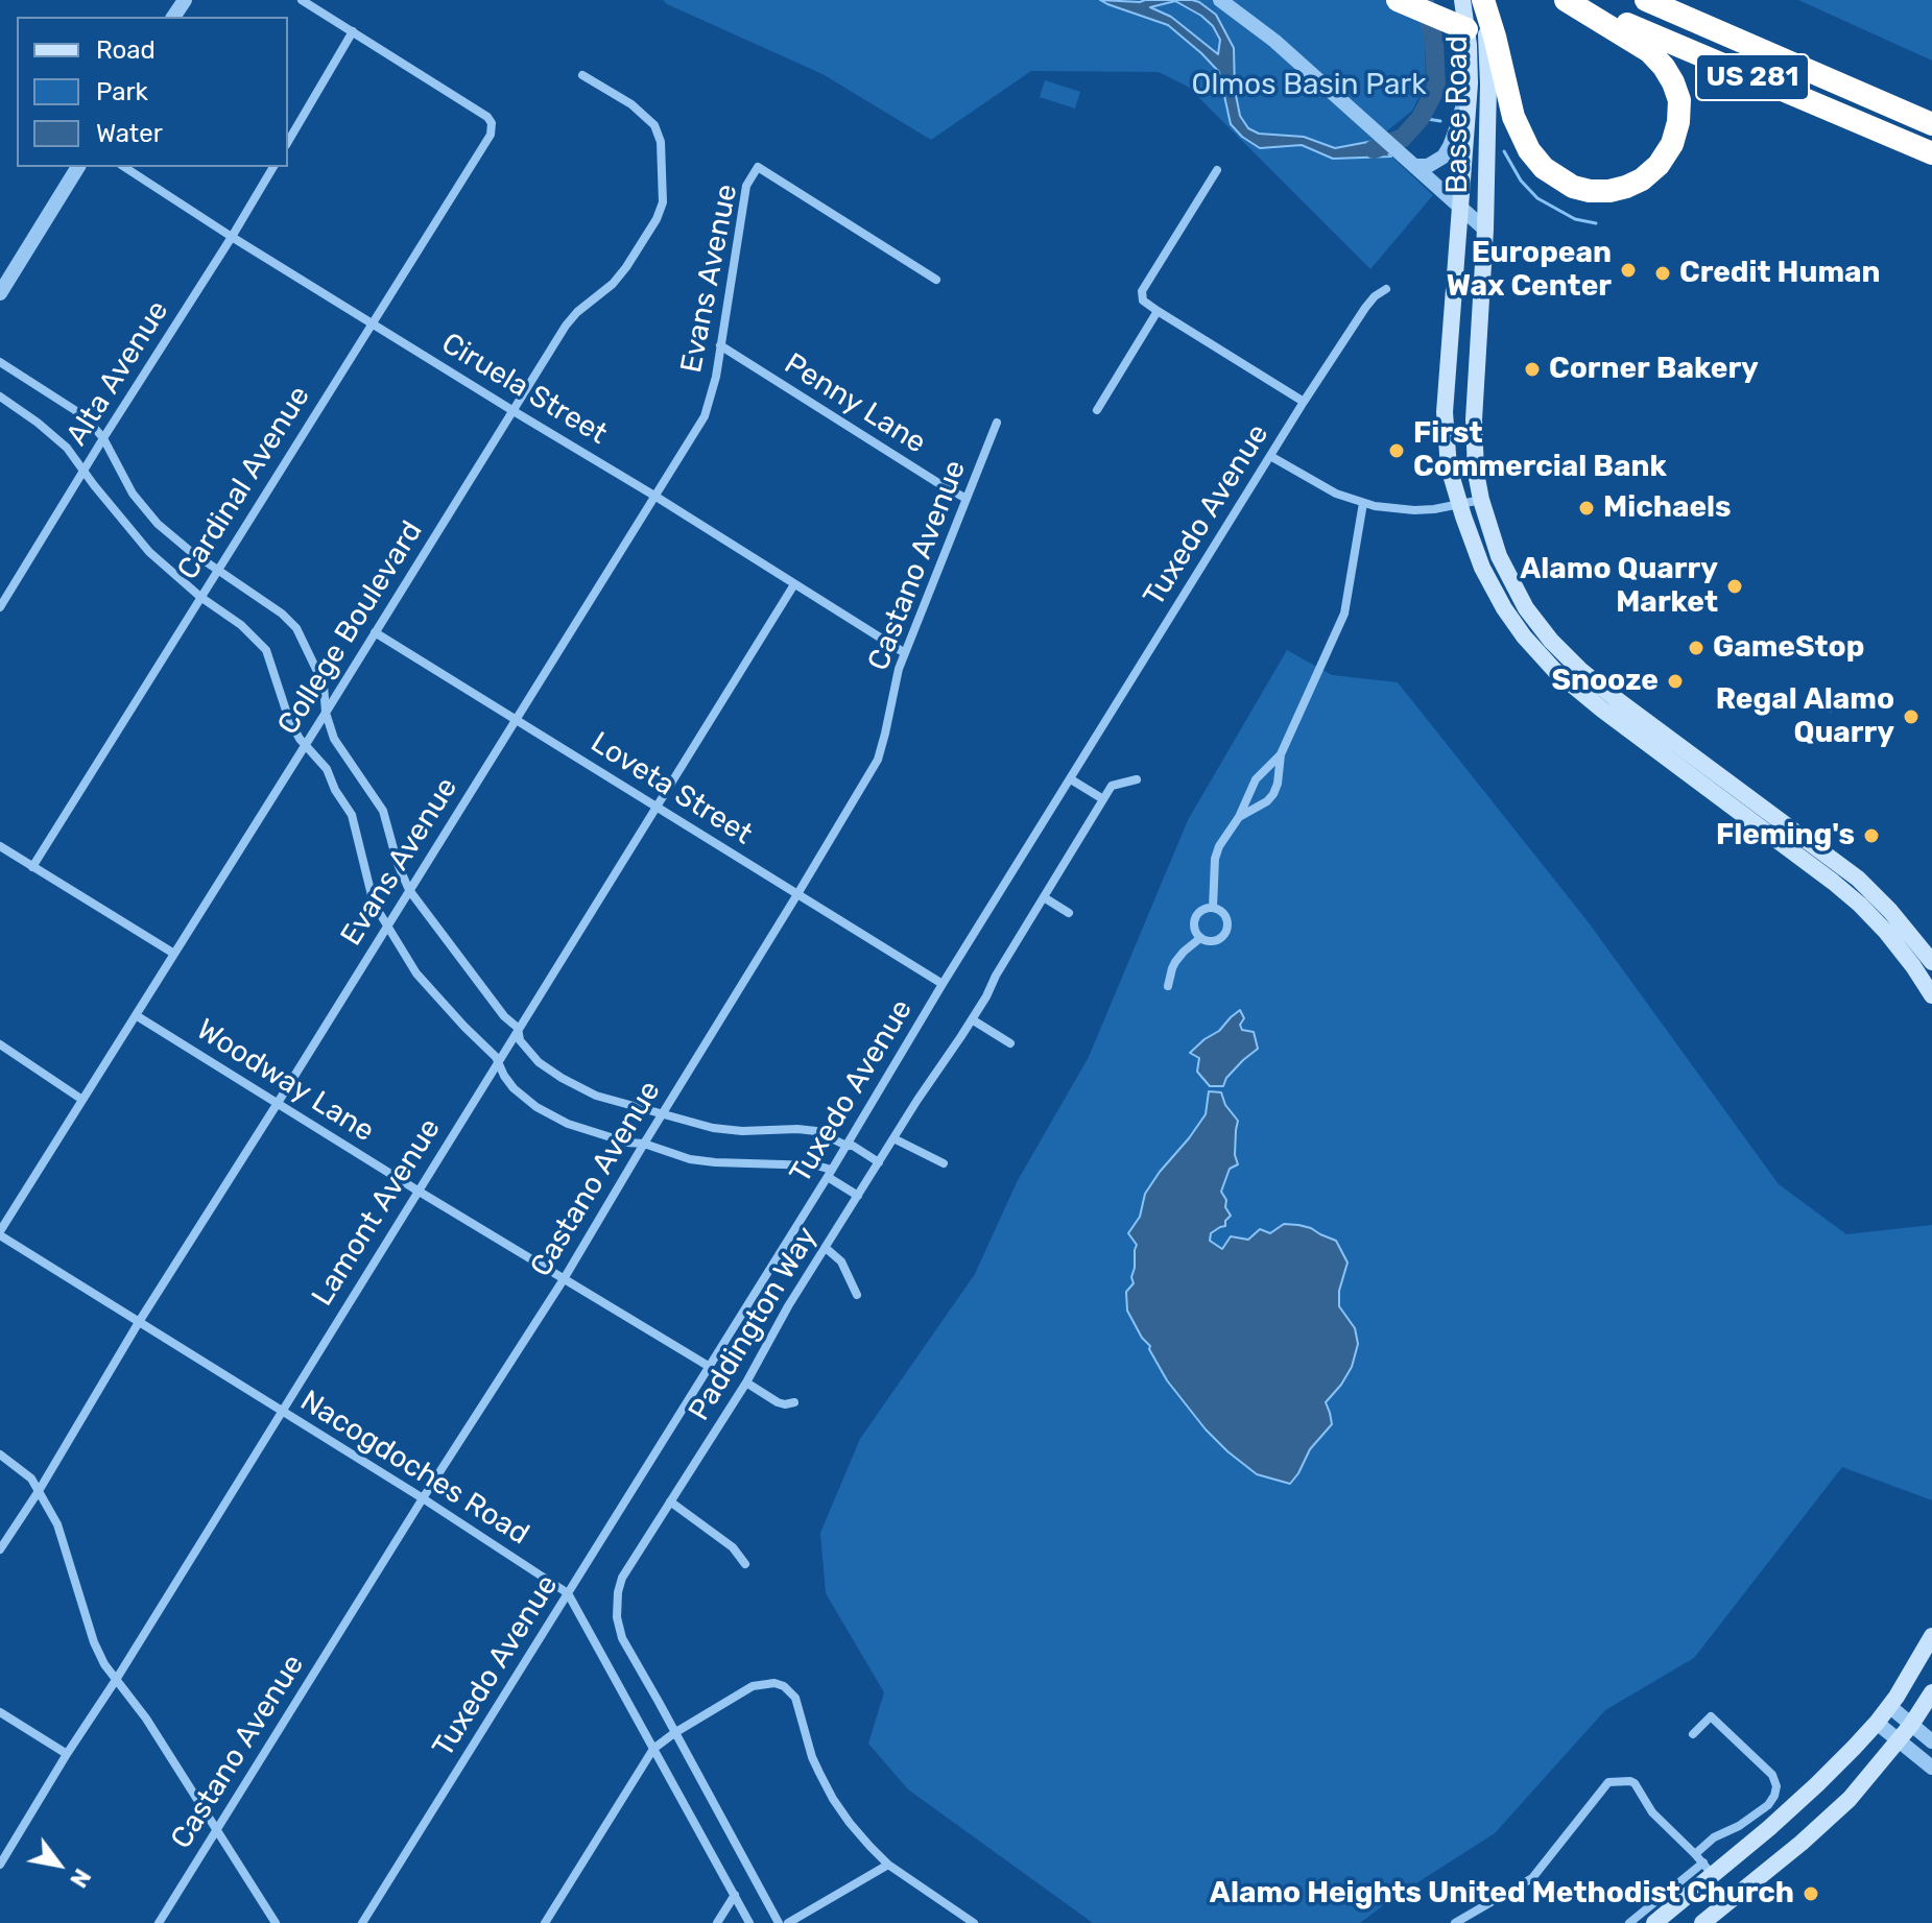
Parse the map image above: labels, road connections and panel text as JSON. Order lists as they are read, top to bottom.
{
  "streets": {
    "highway": ["US 281"],
    "main road": ["Basse Road"],
    "street": [
      "Evans Avenue",
      "Alta Avenue",
      "Ciruela Street",
      "Penny Lane",
      "Cardinal Avenue",
      "Tuxedo Avenue",
      "Castano Avenue",
      "College Boulevard",
      "Loveta Street",
      "Woodway Lane",
      "Lamont Avenue",
      "Paddington Way",
      "Nacogdoches Road"
    ]
  },
  "crossings": [
    ["Evans Avenue", "Ciruela Street"],
    ["Evans Avenue", "Penny Lane"],
    ["Evans Avenue", "Loveta Street"],
    ["Evans Avenue", "Woodway Lane"],
    ["Evans Avenue", "Nacogdoches Road"],
    ["Alta Avenue", "Ciruela Street"],
    ["Ciruela Street", "Cardinal Avenue"],
    ["Ciruela Street", "Castano Avenue"],
    ["Ciruela Street", "College Boulevard"],
    ["Ciruela Street", "Lamont Avenue"],
    ["Penny Lane", "Castano Avenue"],
    ["Tuxedo Avenue", "Loveta Street"],
    ["Tuxedo Avenue", "Woodway Lane"],
    ["Tuxedo Avenue", "Nacogdoches Road"],
    ["Castano Avenue", "Loveta Street"],
    ["Castano Avenue", "Woodway Lane"],
    ["Castano Avenue", "Nacogdoches Road"],
    ["College Boulevard", "Loveta Street"],
    ["College Boulevard", "Woodway Lane"],
    ["College Boulevard", "Nacogdoches Road"],
    ["Loveta Street", "Lamont Avenue"],
    ["Woodway Lane", "Lamont Avenue"],
    ["Lamont Avenue", "Nacogdoches Road"]
  ],
  "parks": ["Olmos Basin Park"],
  "places": [
    "European Wax Center",
    "Credit Human",
    "Corner Bakery",
    "First Commercial Bank",
    "Michaels",
    "Alamo Quarry Market",
    "GameStop",
    "Snooze",
    "Regal Alamo Quarry",
    "Fleming's",
    "Alamo Heights United Methodist Church"
  ],
  "legend": ["Road", "Park", "Water"],
  "north": "bottom right"
}
